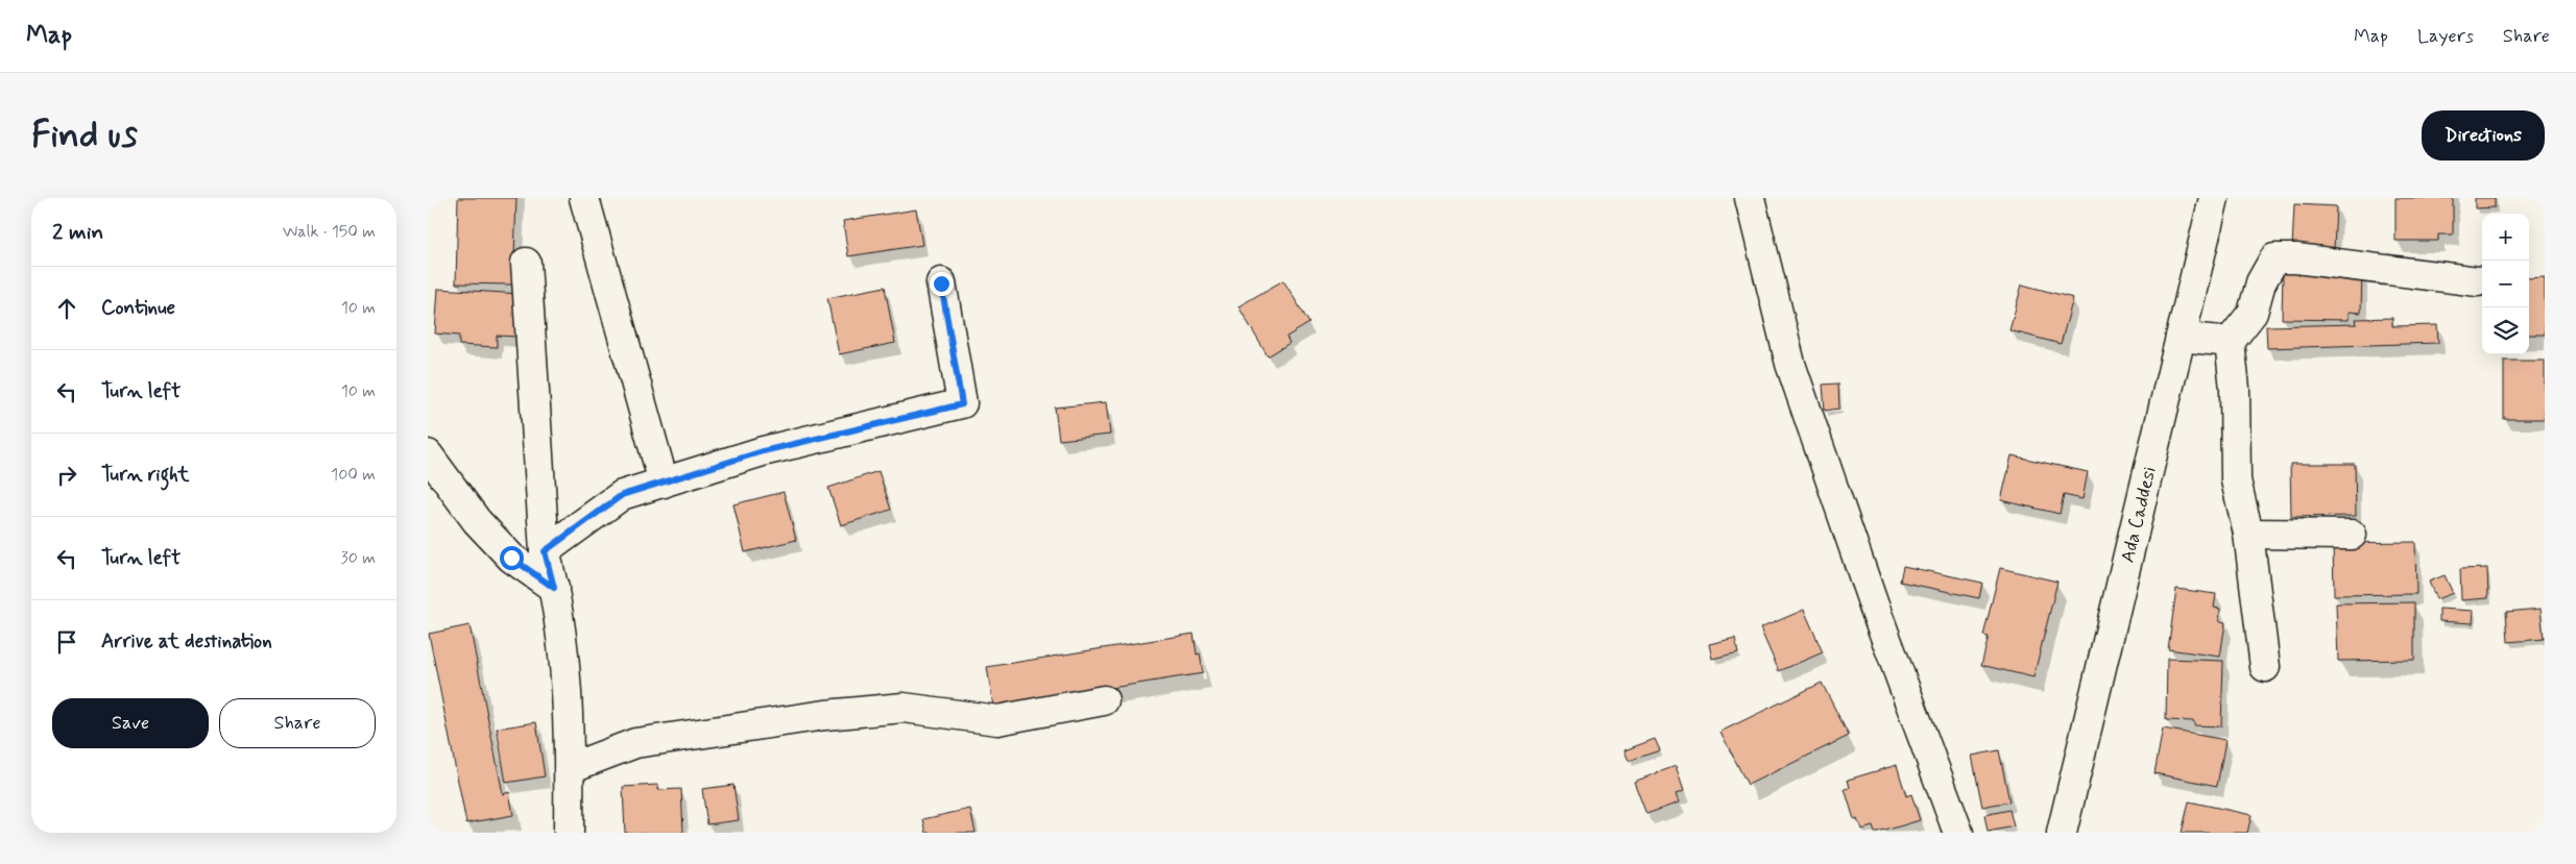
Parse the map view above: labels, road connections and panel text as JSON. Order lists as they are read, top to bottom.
{
  "streets": {
    "street": ["Ada Caddesi"]
  },
  "page": {
    "header": "Map",
    "nav": ["Map", "Layers", "Share"],
    "buttons": [
      "Directions",
      ["Save", "Share"]
    ],
    "title": "Find us",
    "heading": ["2 min", "Walk · 150 m"],
    "map_buttons": ["+", "−"],
    "list": [
      ["Continue", "10 m"],
      ["Turn left", "10 m"],
      ["Turn right", "100 m"],
      ["Turn left", "30 m"],
      "Arrive at destination"
    ]
  }
}
